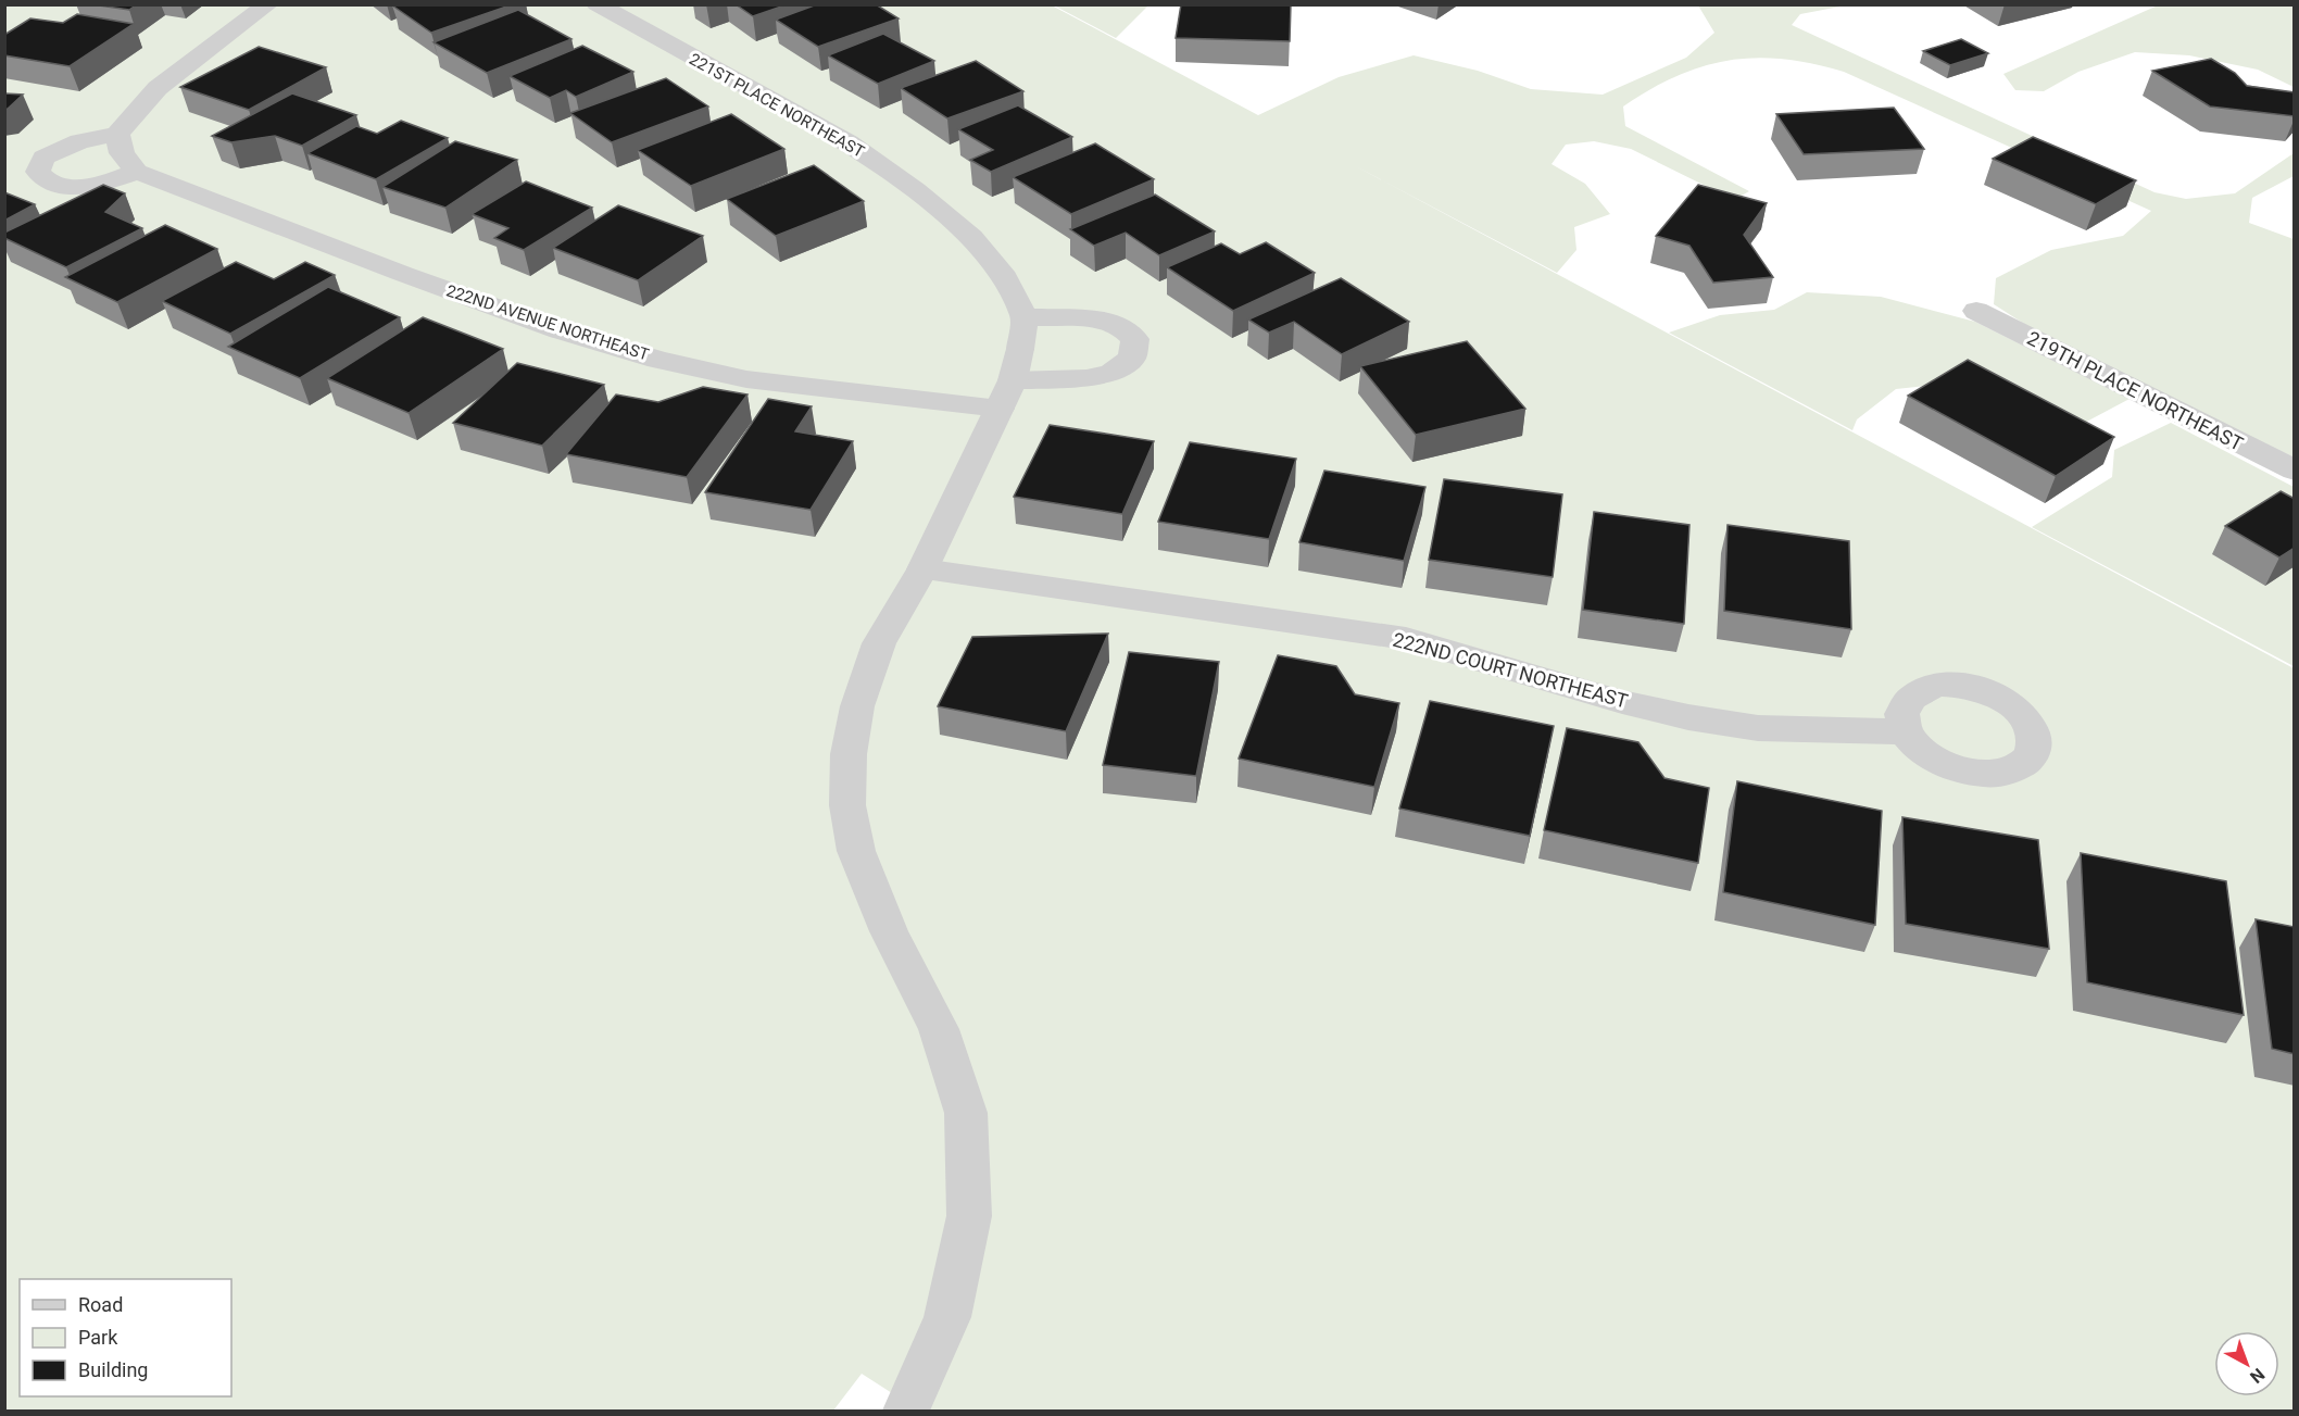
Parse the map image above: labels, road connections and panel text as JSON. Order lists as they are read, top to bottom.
{
  "streets": {
    "street": [
      "221ST PLACE NORTHEAST",
      "222ND AVENUE NORTHEAST",
      "219TH PLACE NORTHEAST",
      "222ND COURT NORTHEAST"
    ]
  },
  "crossings": [
    ["221ST PLACE NORTHEAST", "222ND AVENUE NORTHEAST"]
  ],
  "legend": ["Road", "Park", "Building"],
  "north": "bottom right"
}
